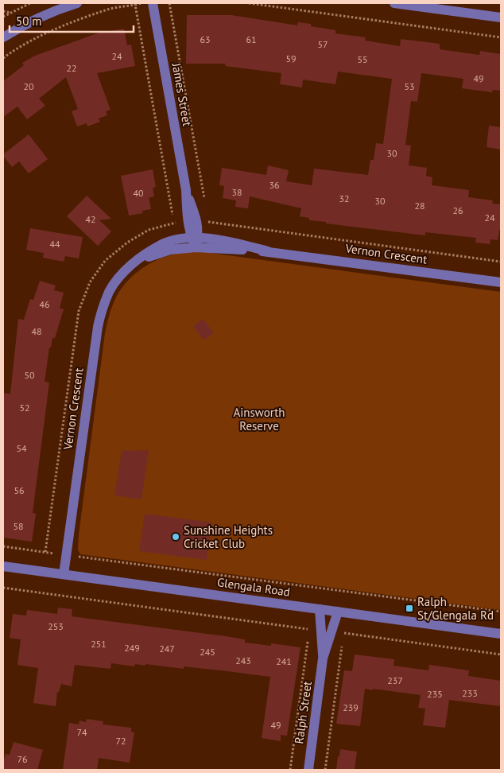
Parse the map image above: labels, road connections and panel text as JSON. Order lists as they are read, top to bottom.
{
  "streets": {
    "street": [
      "James Street",
      "Vernon Crescent",
      "Glengala Road",
      "Ralph Street"
    ]
  },
  "crossings": [
    ["James Street", "Vernon Crescent"],
    ["Vernon Crescent", "Glengala Road"],
    ["Glengala Road", "Ralph Street"]
  ],
  "parks": ["Ainsworth Reserve"],
  "places": {
    "other": ["Sunshine Heights Cricket Club"],
    "transit": ["Ralph St/Glengala Rd"]
  },
  "house_numbers": [
    "63",
    "61",
    "57",
    "24",
    "59",
    "55",
    "22",
    "49",
    "20",
    "53",
    "30",
    "36",
    "38",
    "40",
    "32",
    "30",
    "28",
    "26",
    "24",
    "42",
    "44",
    "46",
    "48",
    "50",
    "52",
    "54",
    "56",
    "58",
    "253",
    "251",
    "249",
    "247",
    "245",
    "243",
    "241",
    "237",
    "233",
    "235",
    "239",
    "49",
    "74",
    "72",
    "76"
  ],
  "scale_bar": "50 m"
}
